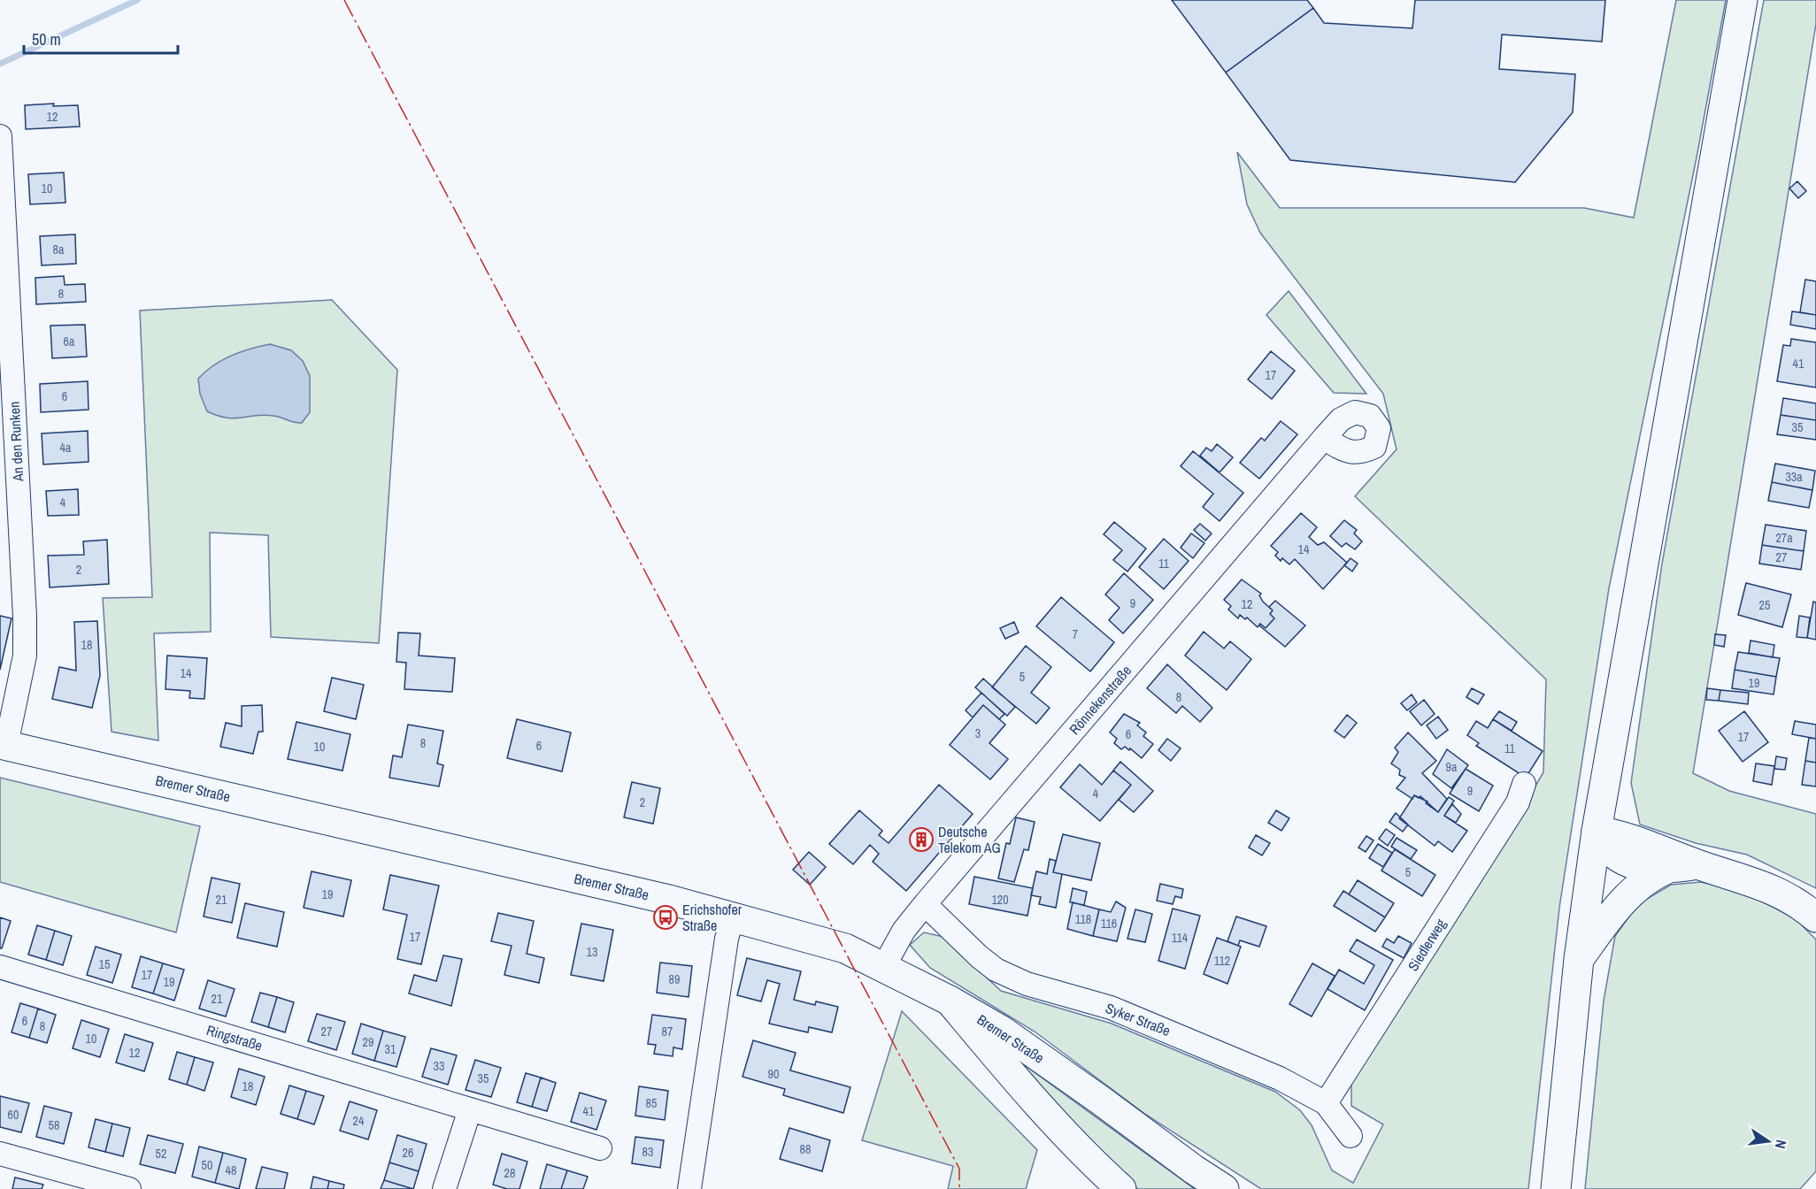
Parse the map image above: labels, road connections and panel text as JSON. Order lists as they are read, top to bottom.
{
  "streets": {
    "main road": ["Bremer Straße"],
    "street": [
      "An den Runken",
      "Rönnekenstraße",
      "Siedlerweg",
      "Syker Straße",
      "Ringstraße"
    ]
  },
  "crossings": [
    ["An den Runken", "Bremer Straße"],
    ["Rönnekenstraße", "Bremer Straße"],
    ["Rönnekenstraße", "Syker Straße"],
    ["Siedlerweg", "Syker Straße"]
  ],
  "places": {
    "building": ["Deutsche Telekom AG"],
    "bus stop": ["Erichshofer Straße"]
  },
  "house_numbers": [
    "12",
    "10",
    "8a",
    "8",
    "6a",
    "41",
    "17",
    "6",
    "35",
    "4a",
    "33a",
    "4",
    "27a",
    "14",
    "27",
    "11",
    "2",
    "9",
    "12",
    "25",
    "7",
    "18",
    "14",
    "5",
    "19",
    "8",
    "3",
    "6",
    "17",
    "8",
    "6",
    "10",
    "11",
    "9a",
    "9",
    "4",
    "2",
    "5",
    "19",
    "21",
    "120",
    "118",
    "116",
    "17",
    "114",
    "13",
    "112",
    "15",
    "17",
    "89",
    "19",
    "21",
    "6",
    "8",
    "27",
    "87",
    "10",
    "29",
    "31",
    "12",
    "33",
    "90",
    "35",
    "18",
    "85",
    "41",
    "60",
    "24",
    "58",
    "88",
    "83",
    "26",
    "52",
    "50",
    "48",
    "28"
  ],
  "scale_bar": "50 m",
  "north": "right"
}
